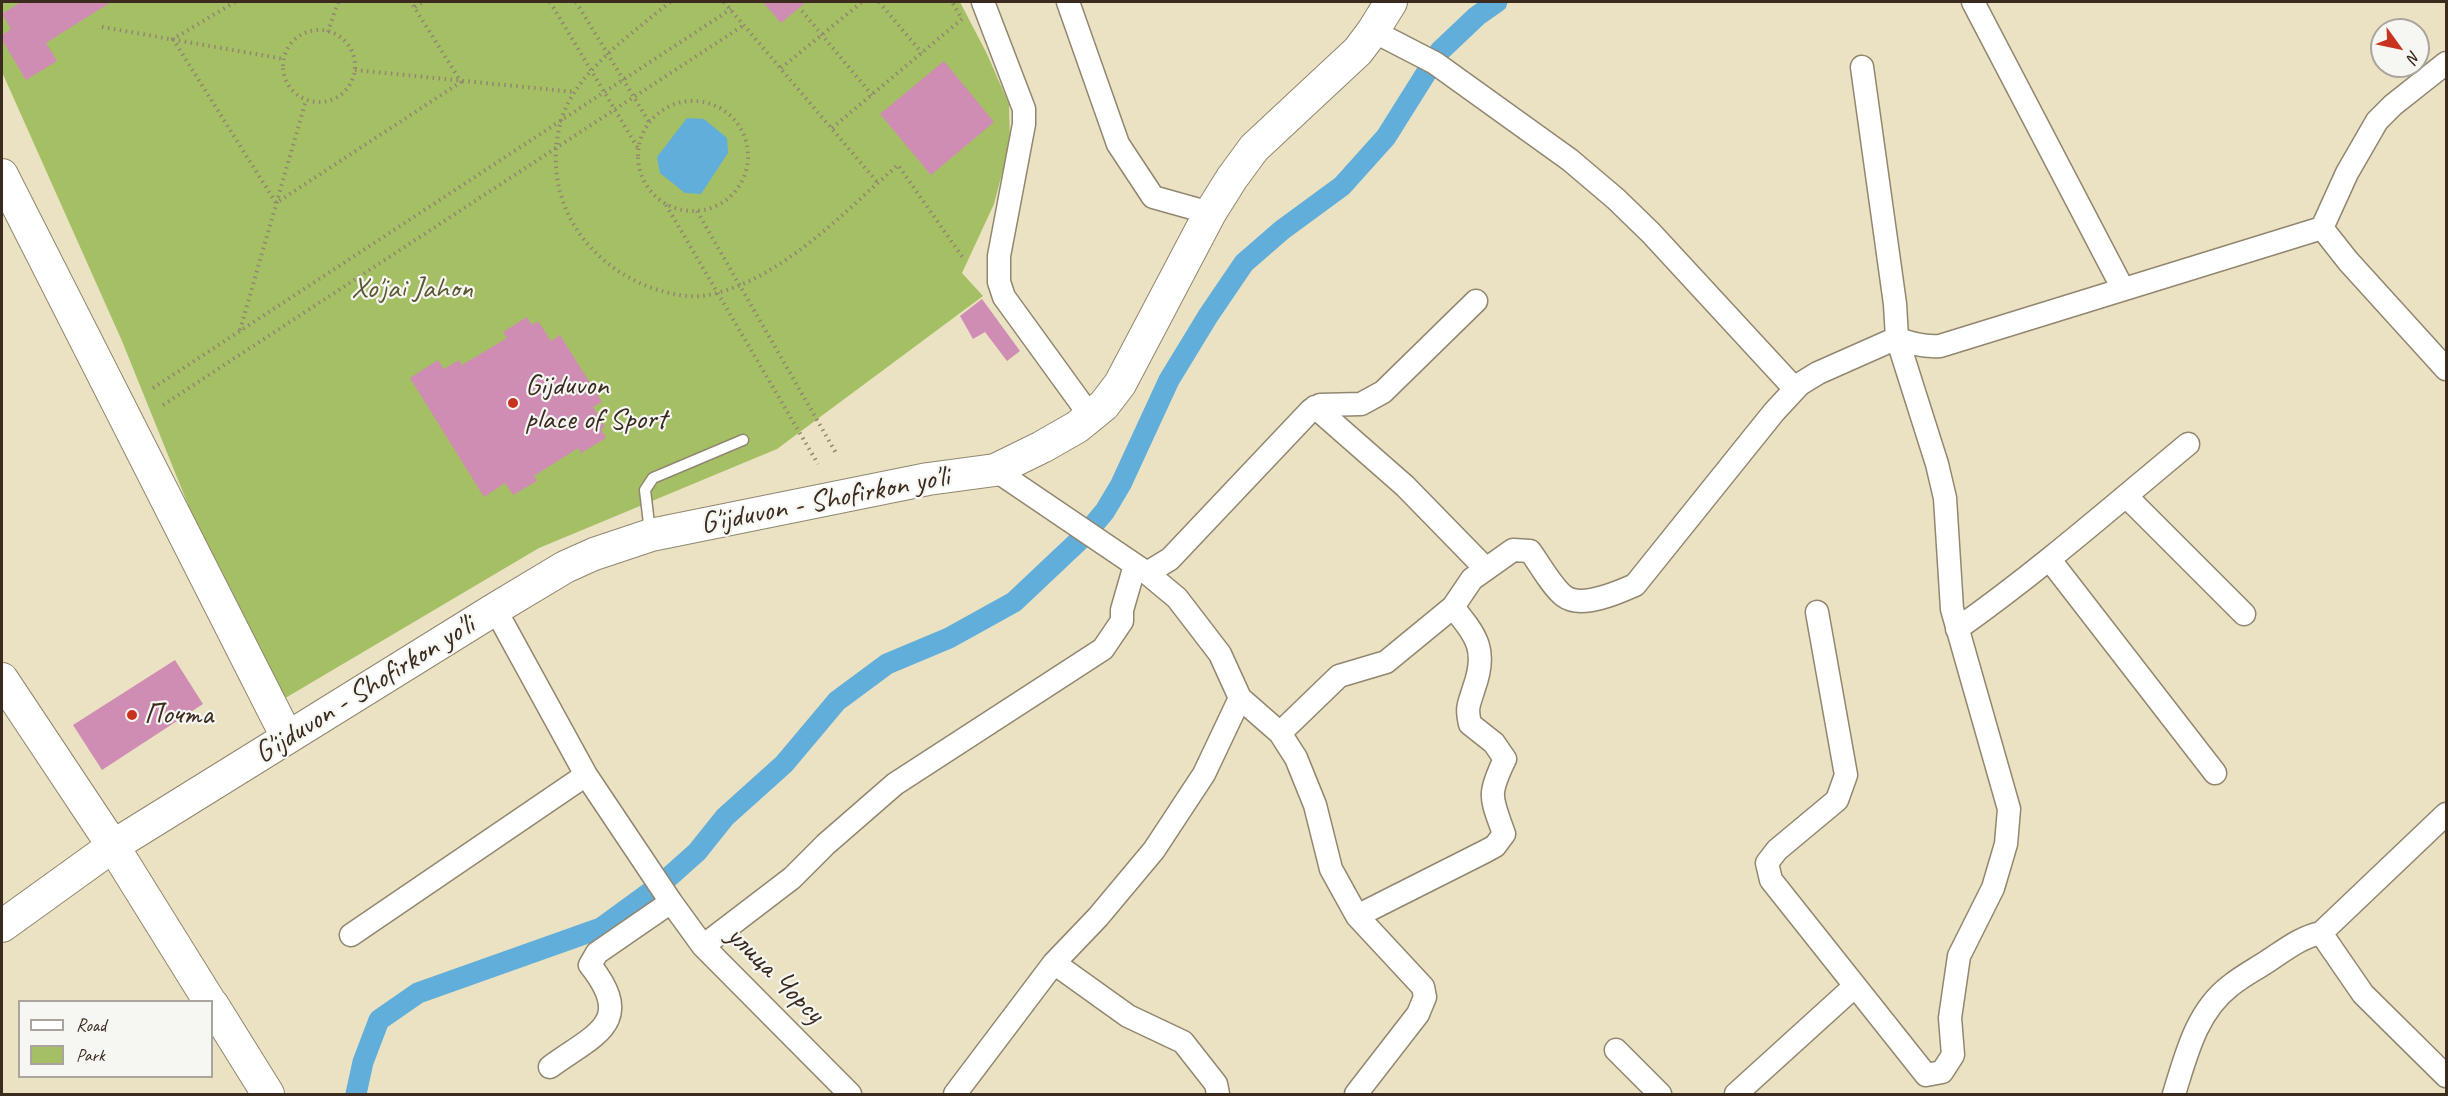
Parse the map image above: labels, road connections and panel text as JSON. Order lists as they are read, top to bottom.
{
  "streets": {
    "main road": ["G'ijduvon - Shofirkon yo'li"],
    "street": ["улица Чорсу"]
  },
  "crossings": [
    ["G'ijduvon - Shofirkon yo'li", "улица Чорсу"]
  ],
  "parks": ["Xo'jai Jahon"],
  "places": ["Gijduvon place of Sport", "Почта"],
  "legend": ["Road", "Park"],
  "north": "bottom right"
}
